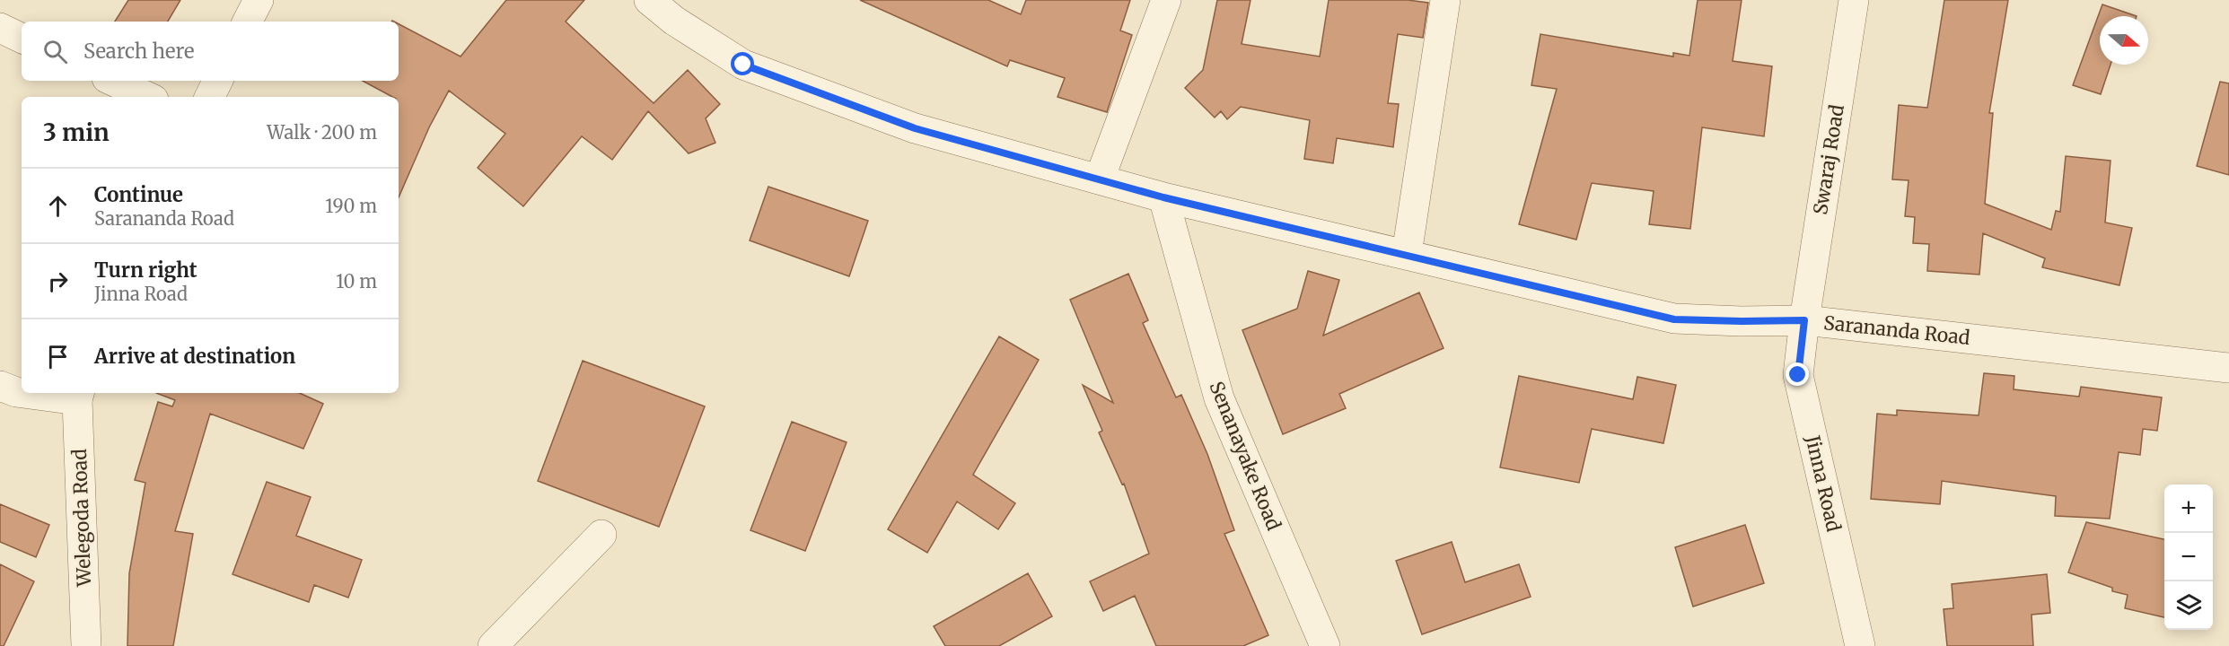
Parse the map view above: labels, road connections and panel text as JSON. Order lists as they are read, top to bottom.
{
  "streets": {
    "street": [
      "Swaraj Road",
      "Sarananda Road",
      "Senanayake Road",
      "Jinna Road",
      "Welegoda Road"
    ]
  },
  "crossings": [
    ["Swaraj Road", "Sarananda Road"],
    ["Swaraj Road", "Jinna Road"],
    ["Sarananda Road", "Senanayake Road"],
    ["Sarananda Road", "Jinna Road"]
  ],
  "north": "right",
  "page": {
    "search": "Search here",
    "heading": ["3 min", "Walk · 200 m"],
    "list": [
      ["Continue", "Sarananda Road", "190 m"],
      ["Turn right", "Jinna Road", "10 m"],
      "Arrive at destination"
    ],
    "map_buttons": ["+", "−"]
  }
}
